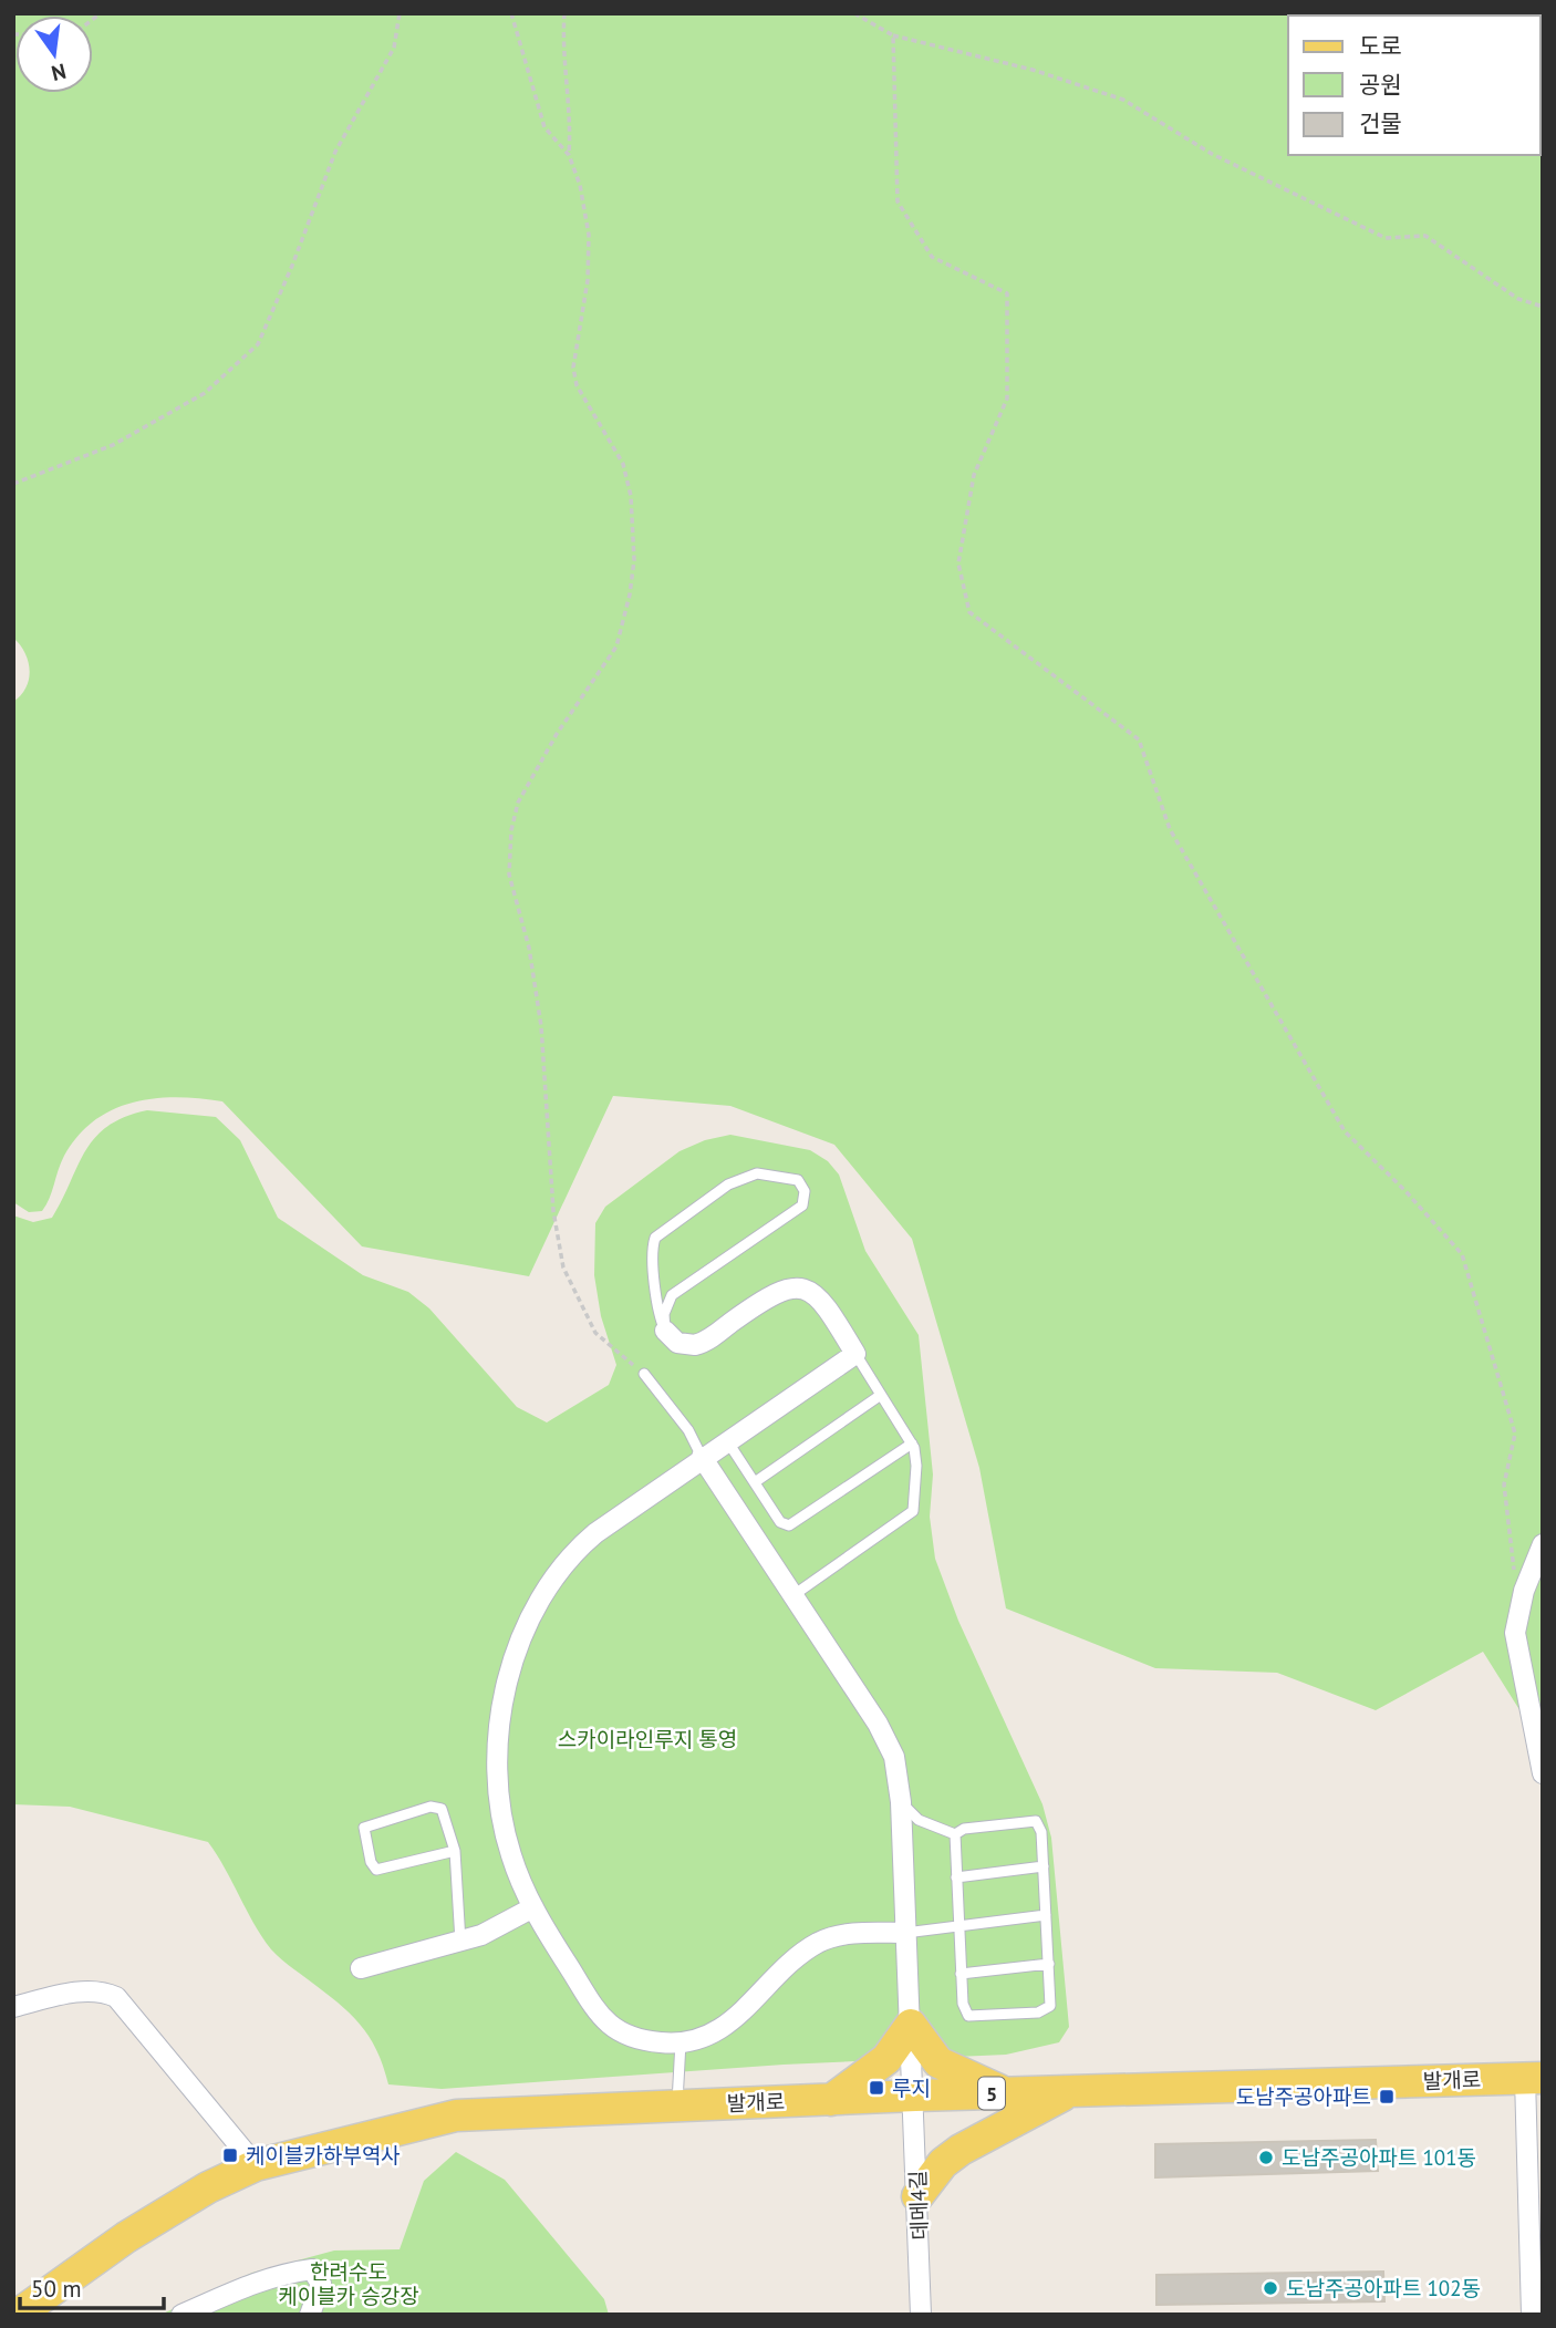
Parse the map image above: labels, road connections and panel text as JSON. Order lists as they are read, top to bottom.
{
  "streets": {
    "main road": ["발개로", "5"],
    "street": ["데메4길"]
  },
  "crossings": [
    ["발개로", "데메4길"]
  ],
  "parks": ["스카이라인루지 통영", "한려수도 케이블카 승강장"],
  "places": {
    "transit": ["루지", "도남주공아파트", "케이블카하부역사"],
    "other": ["도남주공아파트 101동", "도남주공아파트 102동"]
  },
  "legend": ["도로", "공원", "건물"],
  "scale_bar": "50 m",
  "north": "bottom"
}
